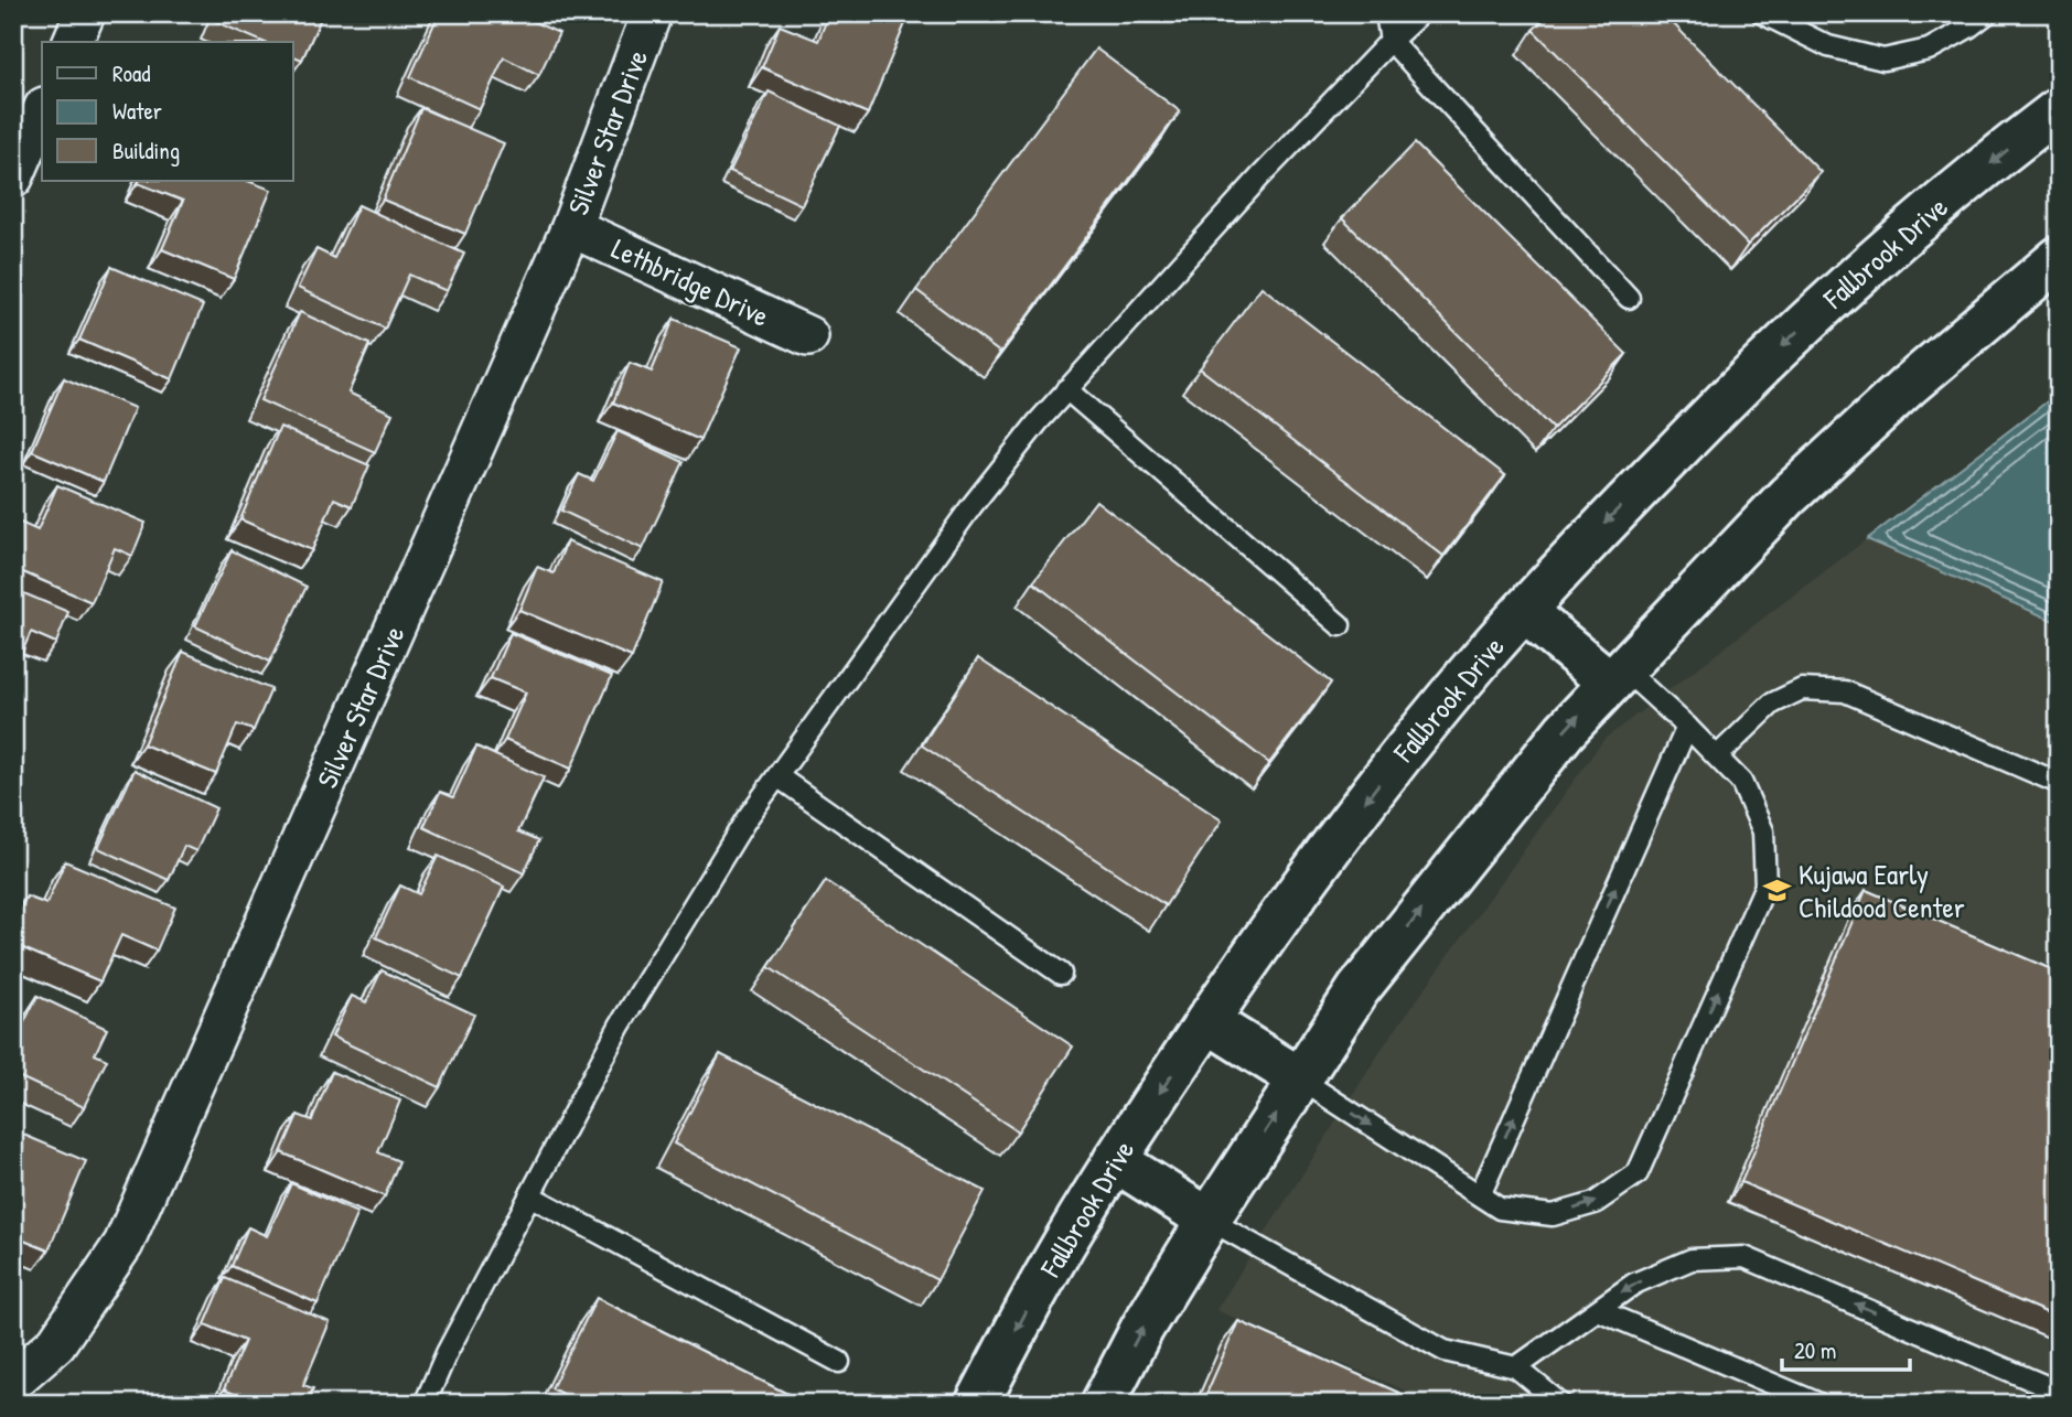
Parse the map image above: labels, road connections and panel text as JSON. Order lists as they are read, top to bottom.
{
  "streets": {
    "street": ["Silver Star Drive", "Fallbrook Drive", "Lethbridge Drive"]
  },
  "crossings": [
    ["Silver Star Drive", "Lethbridge Drive"]
  ],
  "places": {
    "school or university": ["Kujawa Early Childood Center"]
  },
  "legend": ["Road", "Water", "Building"],
  "scale_bar": "20 m"
}
